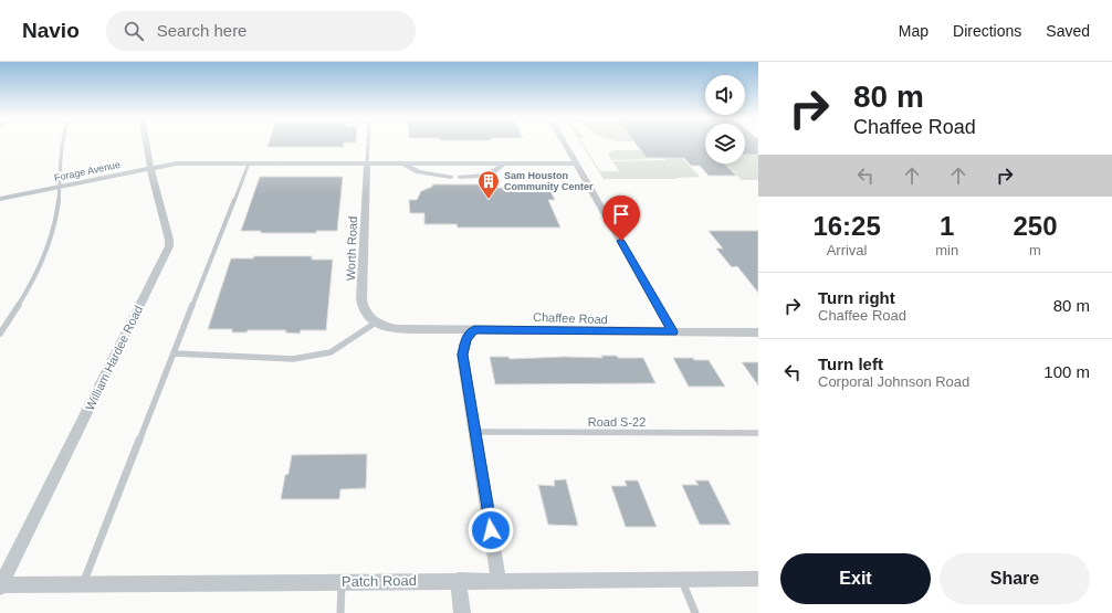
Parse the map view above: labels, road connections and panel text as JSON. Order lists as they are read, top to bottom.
{
  "streets": {
    "street": [
      "Forage Avenue",
      "Worth Road",
      "Chaffee Road",
      "William Hardee Road",
      "Patch Road"
    ],
    "lane": ["Road S-22"]
  },
  "crossings": [
    ["Forage Avenue", "Worth Road"],
    ["Forage Avenue", "William Hardee Road"],
    ["Worth Road", "Chaffee Road"],
    ["William Hardee Road", "Patch Road"]
  ],
  "places": {
    "building": ["Sam Houston Community Center"]
  },
  "page": {
    "header": "Navio",
    "search": "Search here",
    "nav": ["Map", "Directions", "Saved"],
    "turn": ["80 m", "Chaffee Road"],
    "eta": [
      "16:25",
      "Arrival",
      "1",
      "min",
      "250",
      "m"
    ],
    "list": [
      {
        "name": "Turn right",
        "note": "Chaffee Road",
        "value": "80 m"
      },
      {
        "name": "Turn left",
        "note": "Corporal Johnson Road",
        "value": "100 m"
      }
    ],
    "buttons": ["Exit", "Share"]
  }
}
